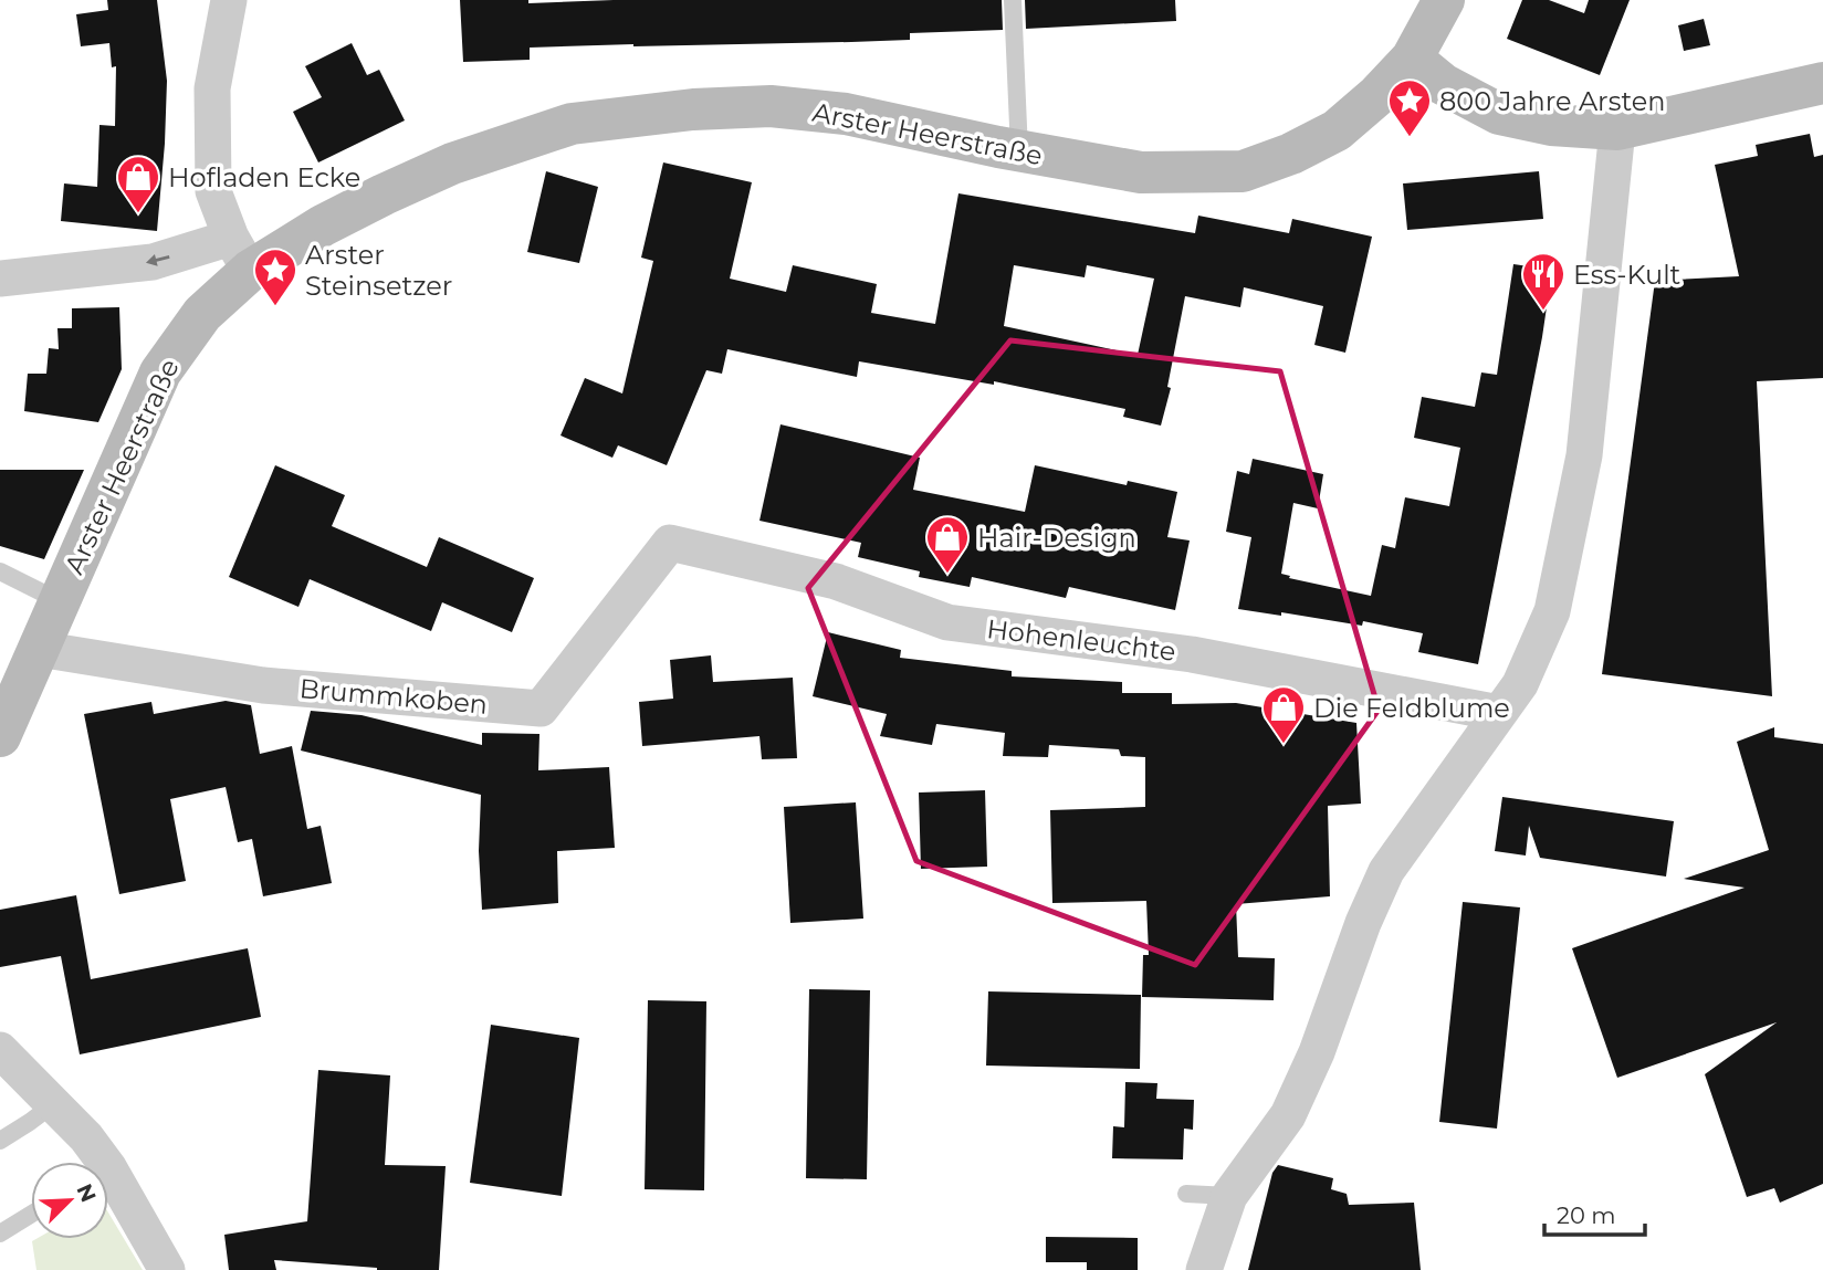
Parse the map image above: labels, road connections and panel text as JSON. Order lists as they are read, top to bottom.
{
  "streets": {
    "street": ["Arster Heerstraße", "Hohenleuchte", "Brummkoben"]
  },
  "crossings": [
    ["Arster Heerstraße", "Brummkoben"],
    ["Hohenleuchte", "Brummkoben"]
  ],
  "places": {
    "place": ["800 Jahre Arsten", "Arster Steinsetzer"],
    "shop": ["Hofladen Ecke", "Hair-Design", "Die Feldblume"],
    "restaurant": ["Ess-Kult"]
  },
  "scale_bar": "20 m",
  "north": "top right"
}
